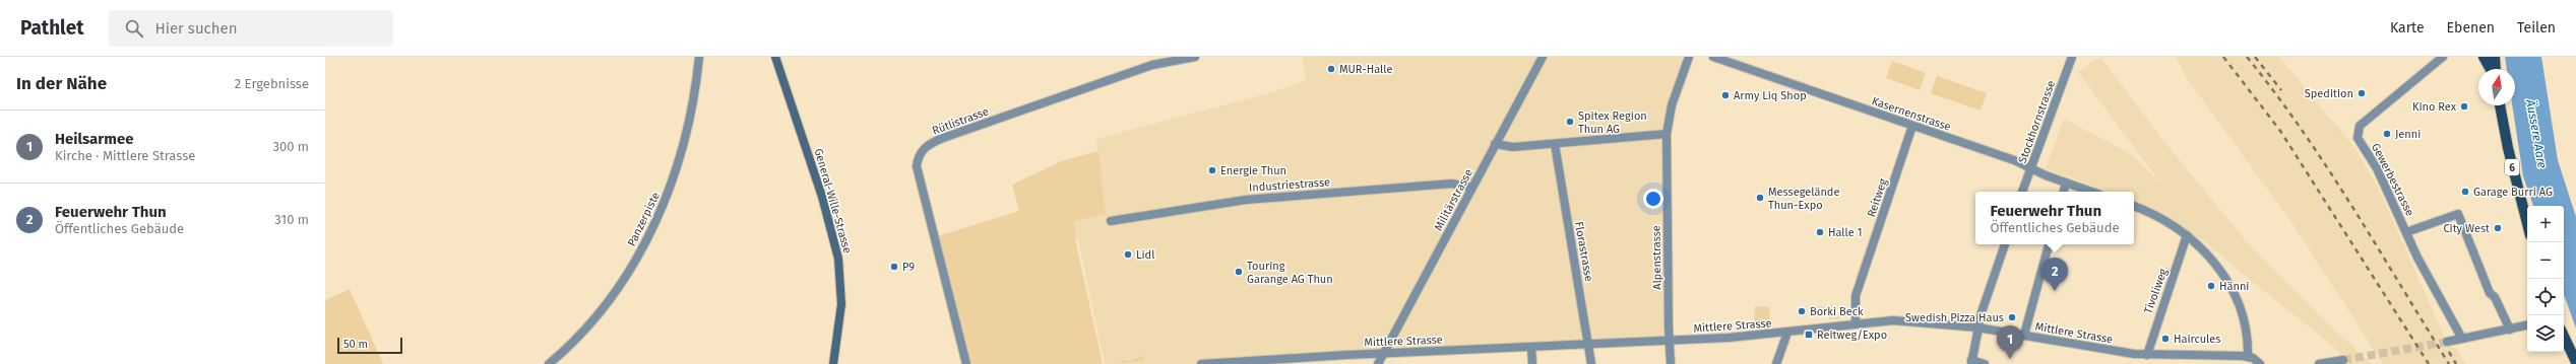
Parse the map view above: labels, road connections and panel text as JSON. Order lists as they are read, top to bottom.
{
  "streets": {
    "main road": ["6", "General-Wille-Strasse"],
    "street": [
      "Kasernenstrasse",
      "Rütlistrasse",
      "Stockhornstrasse",
      "Gewerbestrasse",
      "Industriestrasse",
      "Reitweg",
      "Militärstrasse",
      "Panzerpiste",
      "Florastrasse",
      "Alpenstrasse",
      "Tivoliweg",
      "Mittlere Strasse"
    ]
  },
  "crossings": [
    ["Kasernenstrasse", "Stockhornstrasse"],
    ["Kasernenstrasse", "Reitweg"],
    ["Industriestrasse", "Militärstrasse"],
    ["Reitweg", "Mittlere Strasse"],
    ["Militärstrasse", "Mittlere Strasse"],
    ["Florastrasse", "Mittlere Strasse"],
    ["Alpenstrasse", "Mittlere Strasse"],
    ["Tivoliweg", "Mittlere Strasse"]
  ],
  "water": ["Äussere Aare"],
  "places": {
    "other": [
      "MUR-Halle",
      "Spedition",
      "Army Liq Shop",
      "Kino Rex",
      "Spitex Region Thun AG",
      "Jenni",
      "Energie Thun",
      "Garage Burri AG",
      "Messegelände Thun-Expo",
      "City West",
      "Halle 1",
      "Lidl",
      "P9",
      "Touring Garange AG Thun",
      "Hänni",
      "Borki Beck",
      "Swedish Pizza Haus",
      "Haircules"
    ],
    "transit": ["Reitweg/Expo"]
  },
  "scale_bar": "50 m",
  "north": "top",
  "page": {
    "header": "Pathlet",
    "search": "Hier suchen",
    "nav": ["Karte", "Ebenen", "Teilen"],
    "heading": ["In der Nähe", "2 Ergebnisse"],
    "list": [
      {
        "mark": "1",
        "name": "Heilsarmee",
        "note": "Kirche · Mittlere Strasse",
        "value": "300 m"
      },
      {
        "mark": "2",
        "name": "Feuerwehr Thun",
        "note": "Öffentliches Gebäude",
        "value": "310 m"
      }
    ],
    "popup": ["Feuerwehr Thun", "Öffentliches Gebäude"],
    "map_buttons": ["+", "−"],
    "pins": ["2", "1"],
    "scale": "50 m"
  }
}
